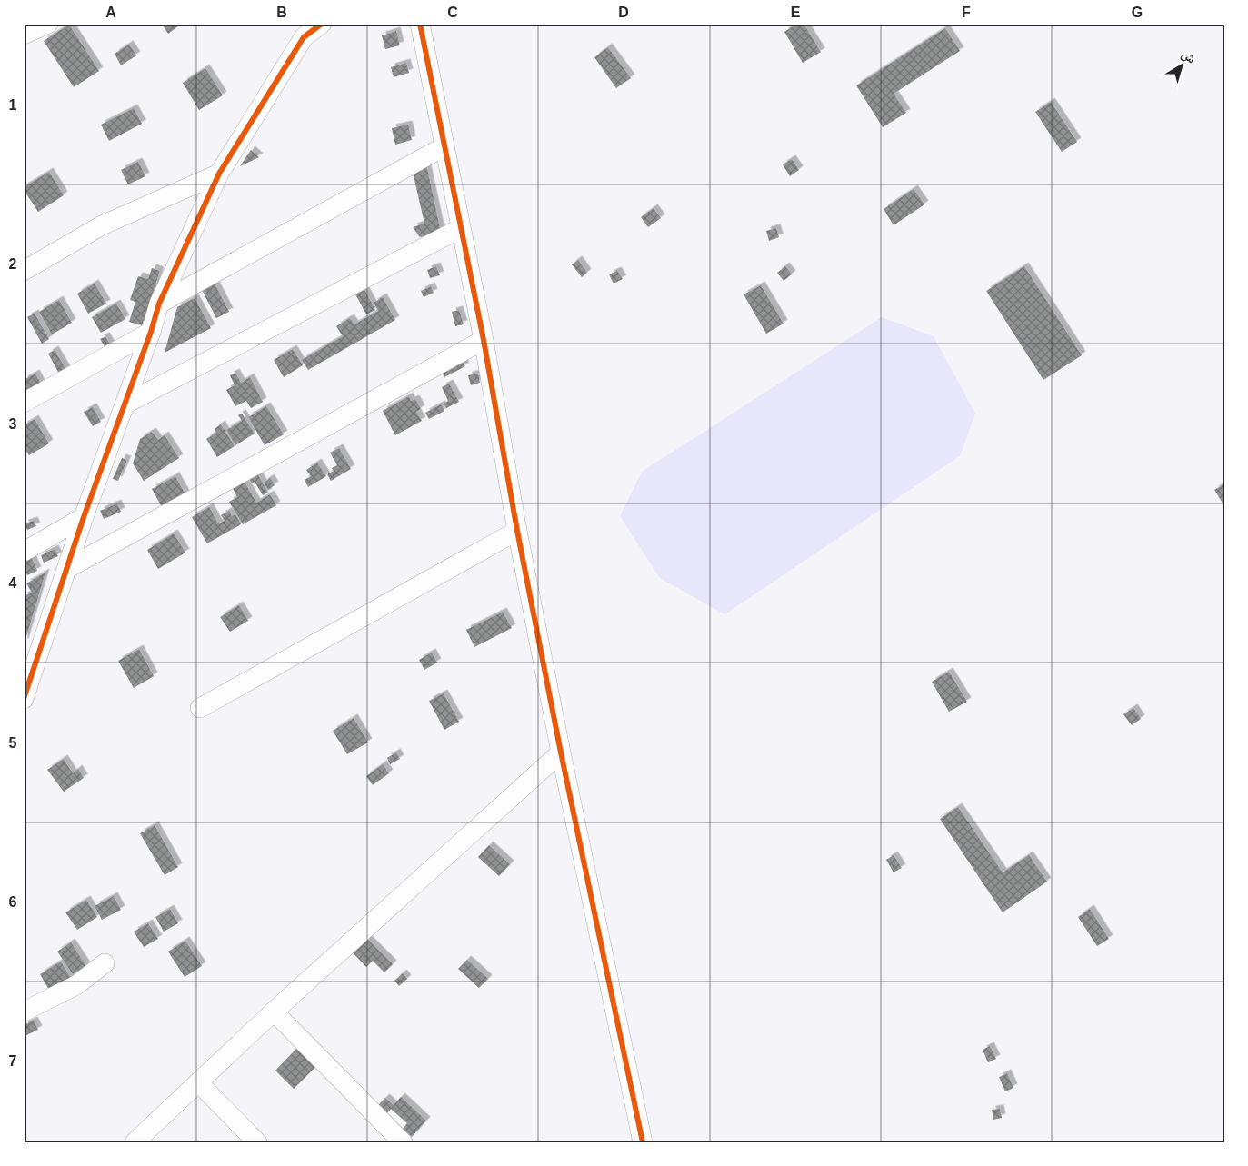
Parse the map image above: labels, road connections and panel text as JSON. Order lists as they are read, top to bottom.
{
  "north": "top right",
  "grid": {
    "columns": [
      "A",
      "B",
      "C",
      "D",
      "E",
      "F",
      "G"
    ],
    "rows": [
      "1",
      "2",
      "3",
      "4",
      "5",
      "6",
      "7"
    ]
  }
}
